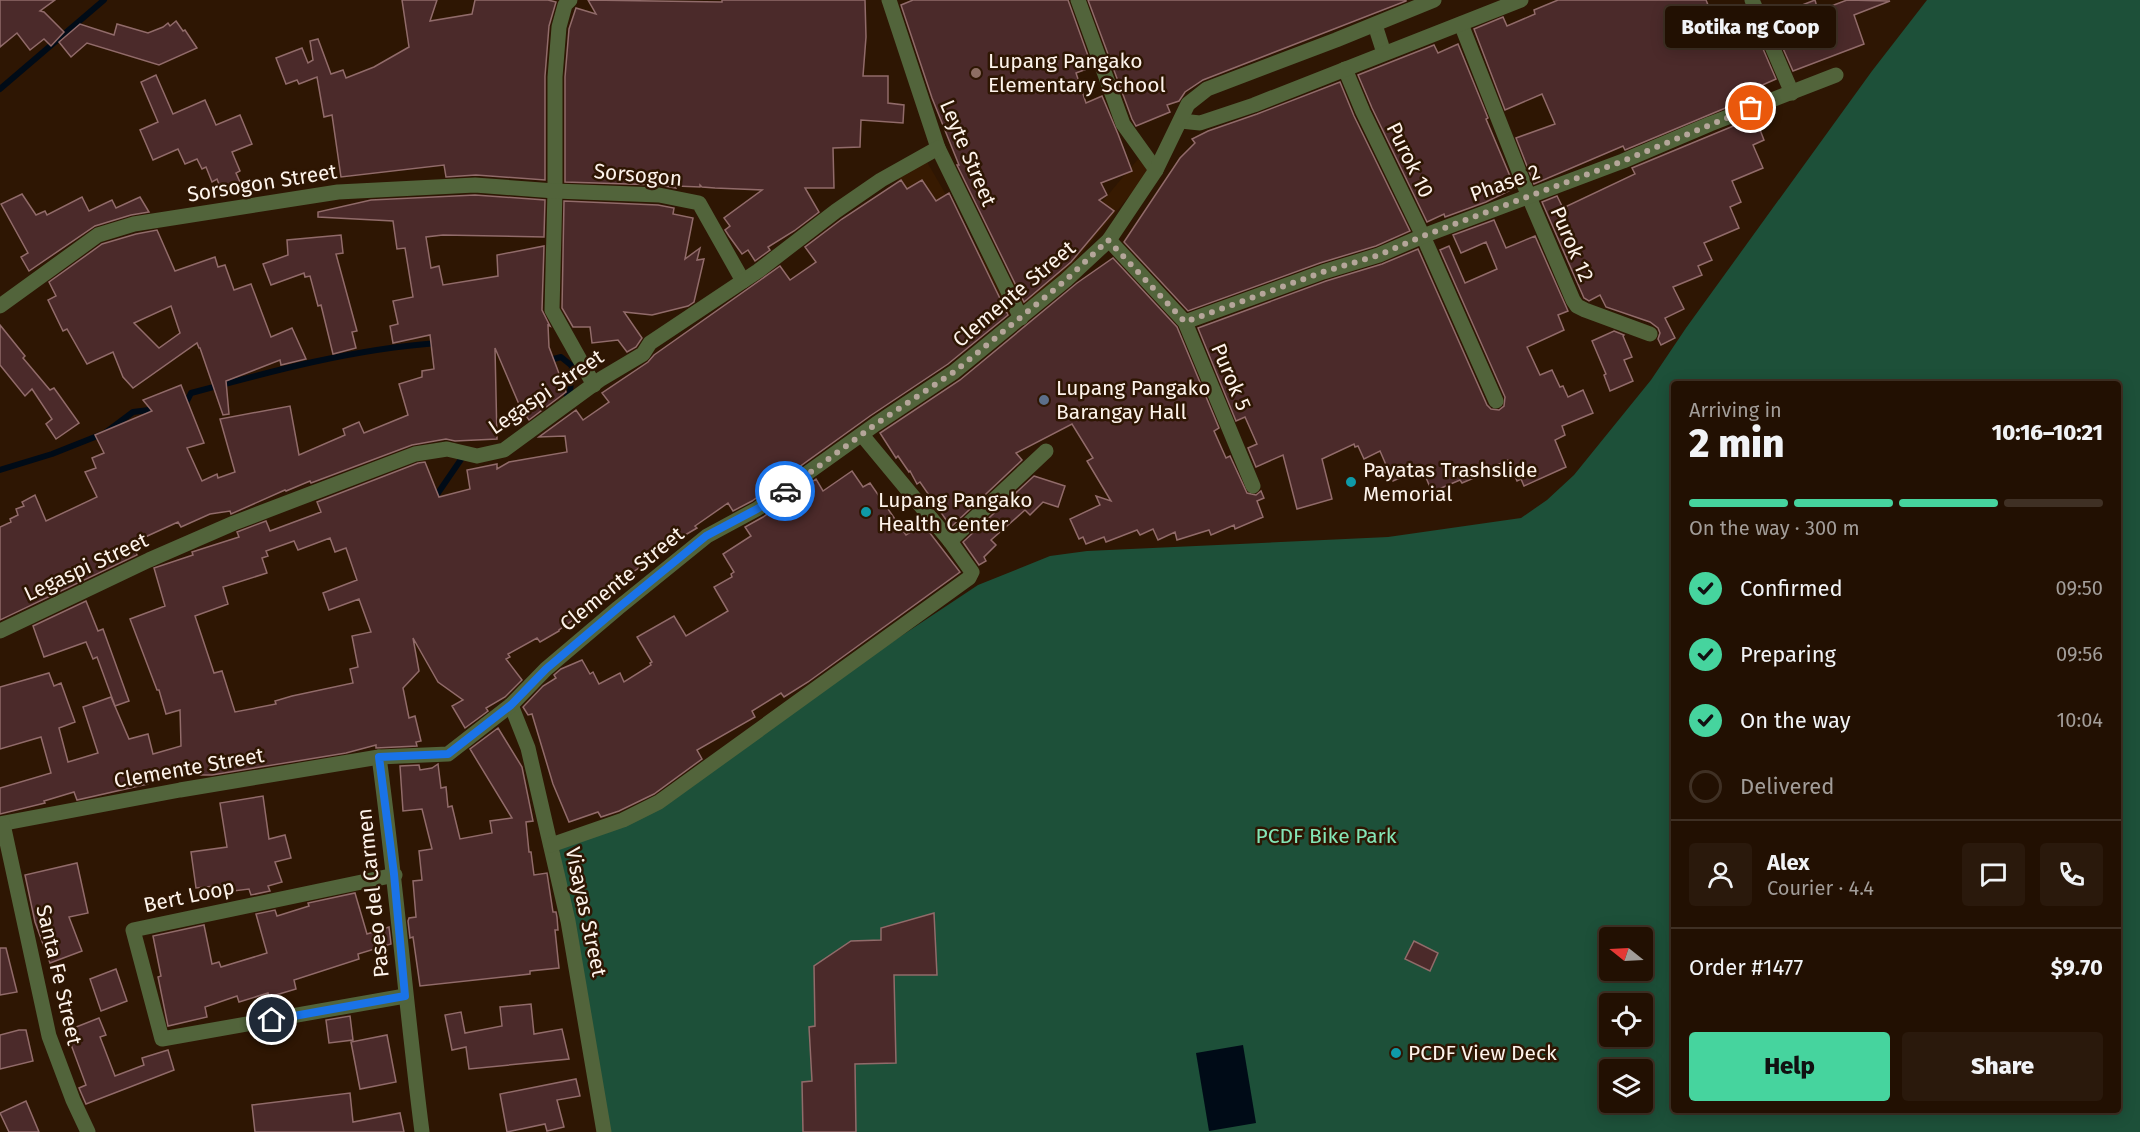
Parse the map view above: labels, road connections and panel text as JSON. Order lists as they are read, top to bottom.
{
  "streets": {
    "street": [
      "Leyte Street",
      "Purok 10",
      "Sorsogon",
      "Sorsogon Street",
      "Phase 2",
      "Purok 12",
      "Clemente Street",
      "Purok 5",
      "Legaspi Street",
      "Paseo del Carmen",
      "Bert Loop",
      "Visayas Street",
      "Santa Fe Street"
    ]
  },
  "crossings": [
    ["Leyte Street", "Clemente Street"],
    ["Leyte Street", "Legaspi Street"],
    ["Purok 10", "Phase 2"],
    ["Sorsogon", "Sorsogon Street"],
    ["Sorsogon", "Legaspi Street"],
    ["Phase 2", "Purok 12"],
    ["Phase 2", "Purok 5"],
    ["Clemente Street", "Purok 5"],
    ["Clemente Street", "Paseo del Carmen"],
    ["Clemente Street", "Visayas Street"],
    ["Clemente Street", "Santa Fe Street"],
    ["Paseo del Carmen", "Bert Loop"]
  ],
  "parks": ["PCDF Bike Park"],
  "places": [
    "Lupang Pangako Elementary School",
    "Botika ng Coop",
    "Lupang Pangako Barangay Hall",
    "Payatas Trashslide Memorial",
    "Lupang Pangako Health Center",
    "PCDF View Deck"
  ],
  "north": "left",
  "page": {
    "bubble": "Botika ng Coop",
    "heading": ["2 min", "Arriving in", "10:16–10:21"],
    "panel": [
      "Alex",
      "Courier · 4.4",
      "Order #1477",
      "$9.70"
    ],
    "bar": "On the way · 300 m",
    "list": [
      ["Confirmed", "09:50"],
      ["Preparing", "09:56"],
      ["On the way", "10:04"],
      "Delivered"
    ],
    "buttons": ["Help", "Share"]
  }
}
